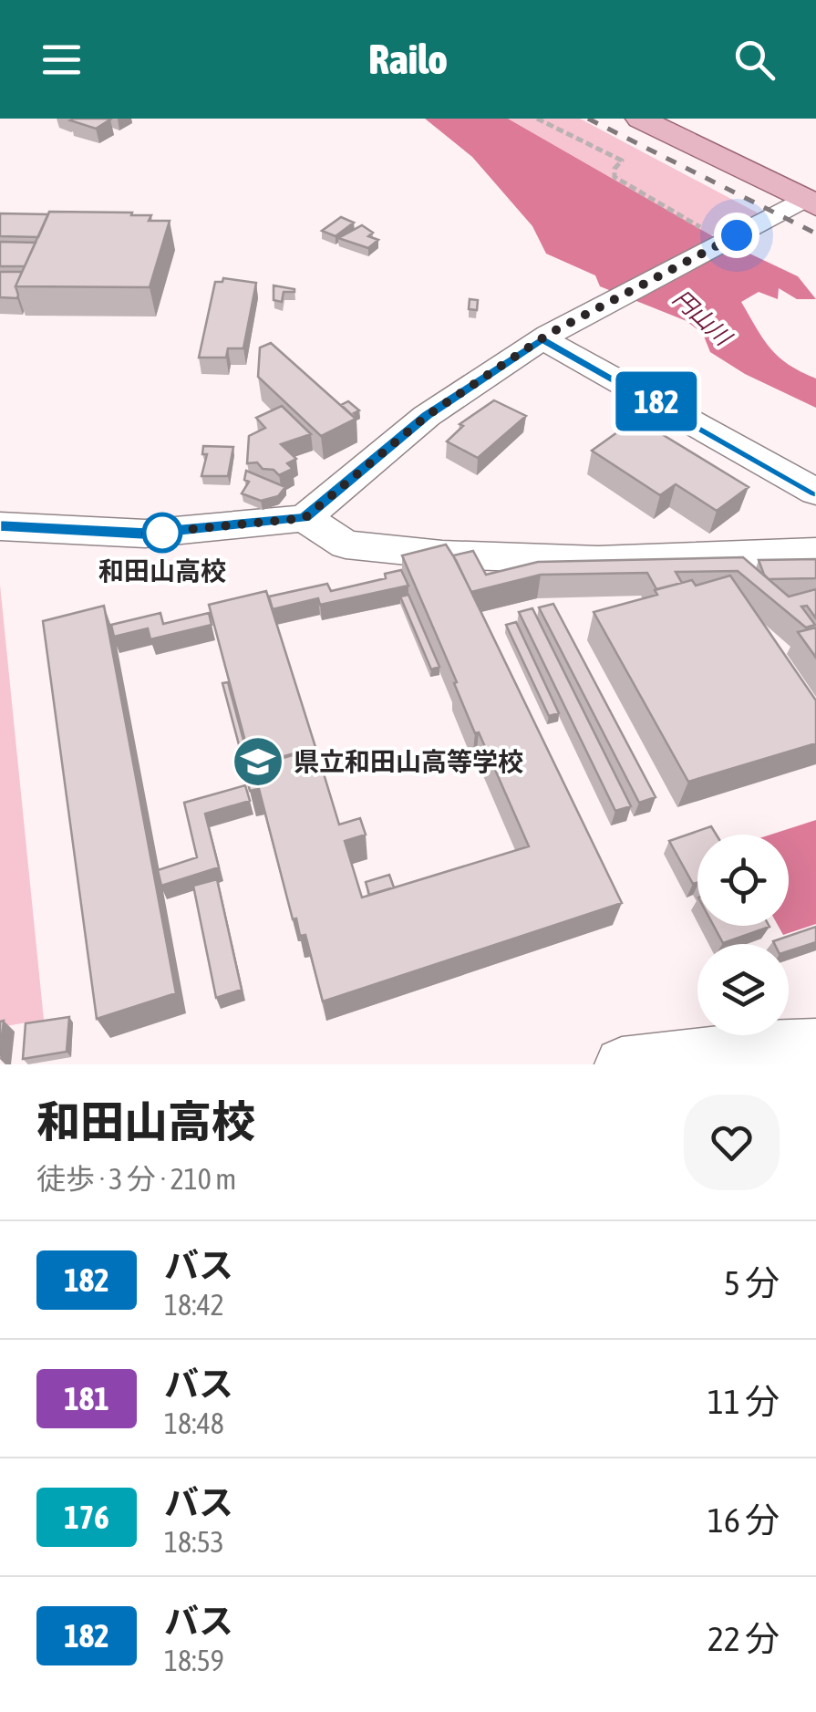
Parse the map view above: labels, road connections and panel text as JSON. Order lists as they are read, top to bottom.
{
  "water": ["円山川"],
  "places": {
    "other": ["和田山高校"],
    "school or university": ["県立和田山高等学校"]
  },
  "lines": ["bus line 182"],
  "page": {
    "header": "Railo",
    "on_map": "182",
    "heading": ["和田山高校", "徒歩 · 3 分 · 210 m"],
    "list": [
      {
        "mark": "182",
        "name": "バス",
        "note": "18:42",
        "value": "5 分"
      },
      {
        "mark": "181",
        "name": "バス",
        "note": "18:48",
        "value": "11 分"
      },
      {
        "mark": "176",
        "name": "バス",
        "note": "18:53",
        "value": "16 分"
      },
      {
        "mark": "182",
        "name": "バス",
        "note": "18:59",
        "value": "22 分"
      }
    ]
  }
}
